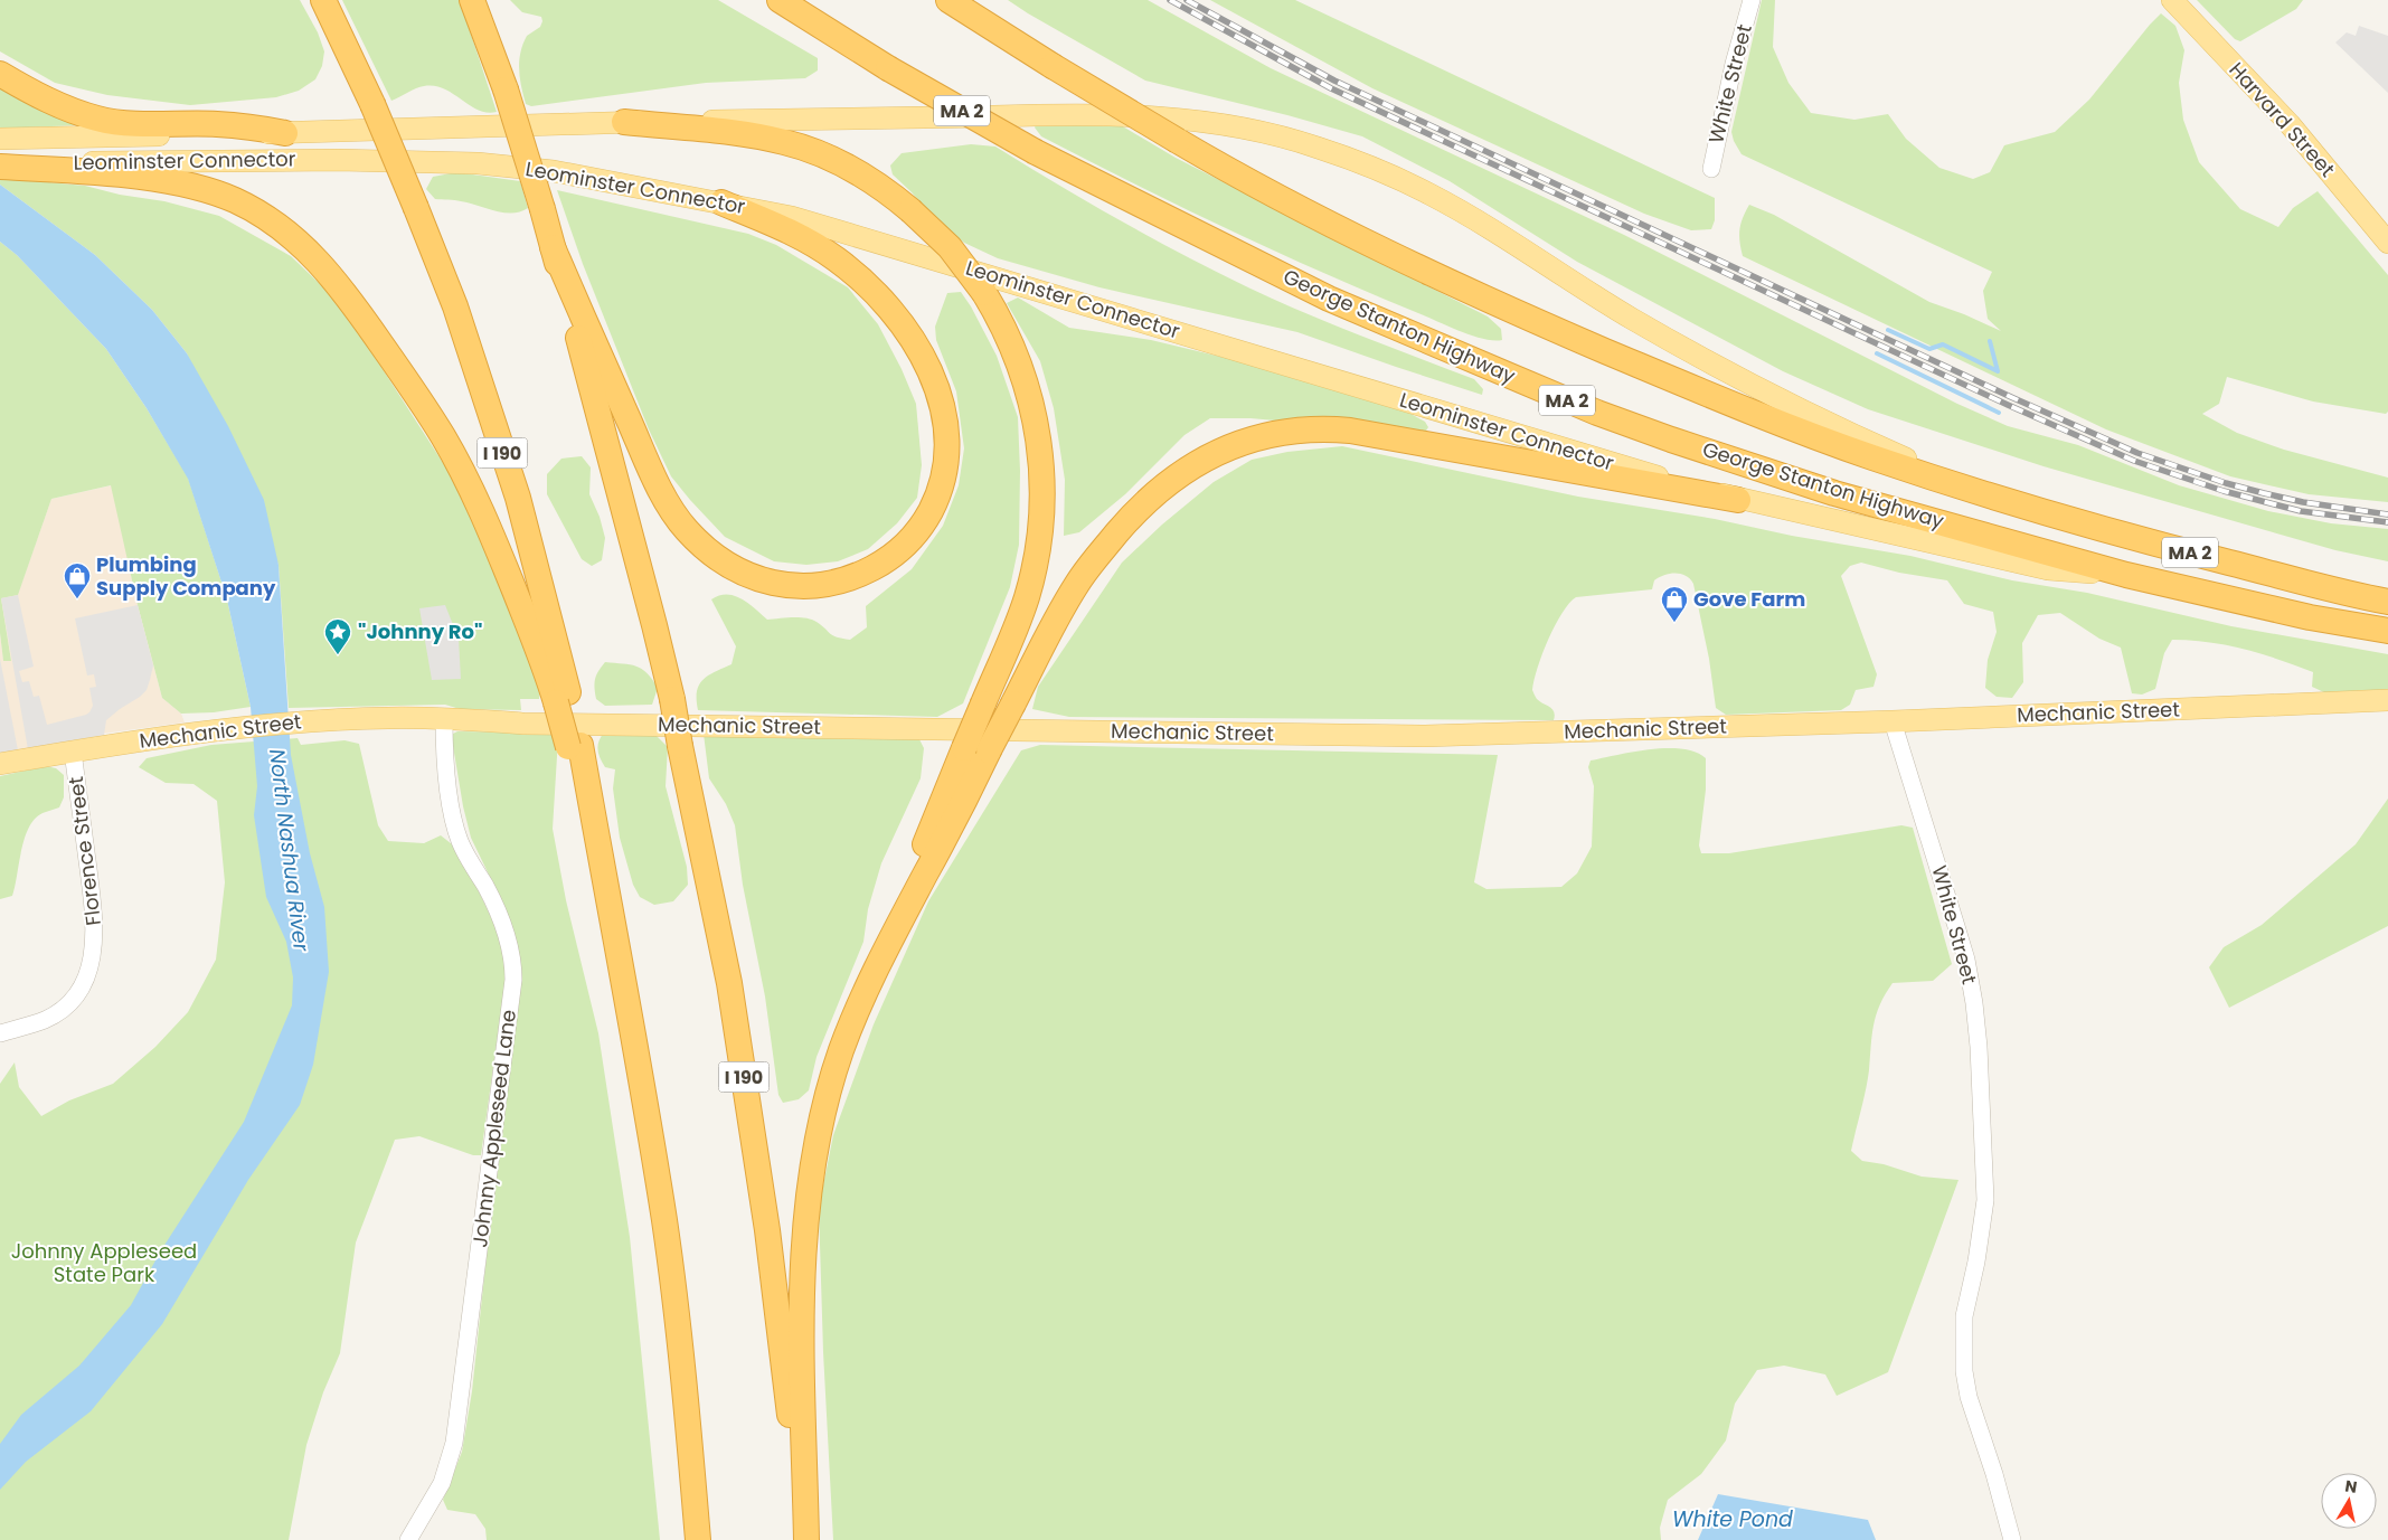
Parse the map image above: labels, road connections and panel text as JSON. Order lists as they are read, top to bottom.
{
  "streets": {
    "highway": ["MA 2", "George Stanton Highway", "I 190"],
    "main road": ["Harvard Street", "Leominster Connector", "Mechanic Street"],
    "street": ["White Street", "Florence Street", "Johnny Appleseed Lane"]
  },
  "crossings": [
    ["White Street", "Mechanic Street"],
    ["Leominster Connector", "George Stanton Highway"],
    ["Mechanic Street", "Florence Street"],
    ["Mechanic Street", "Johnny Appleseed Lane"]
  ],
  "water": ["North Nashua River", "White Pond"],
  "parks": ["Johnny Appleseed State Park"],
  "places": {
    "shop": ["Plumbing Supply Company", "Gove Farm"],
    "place": ["\"Johnny Ro\""]
  },
  "north": "top"
}
